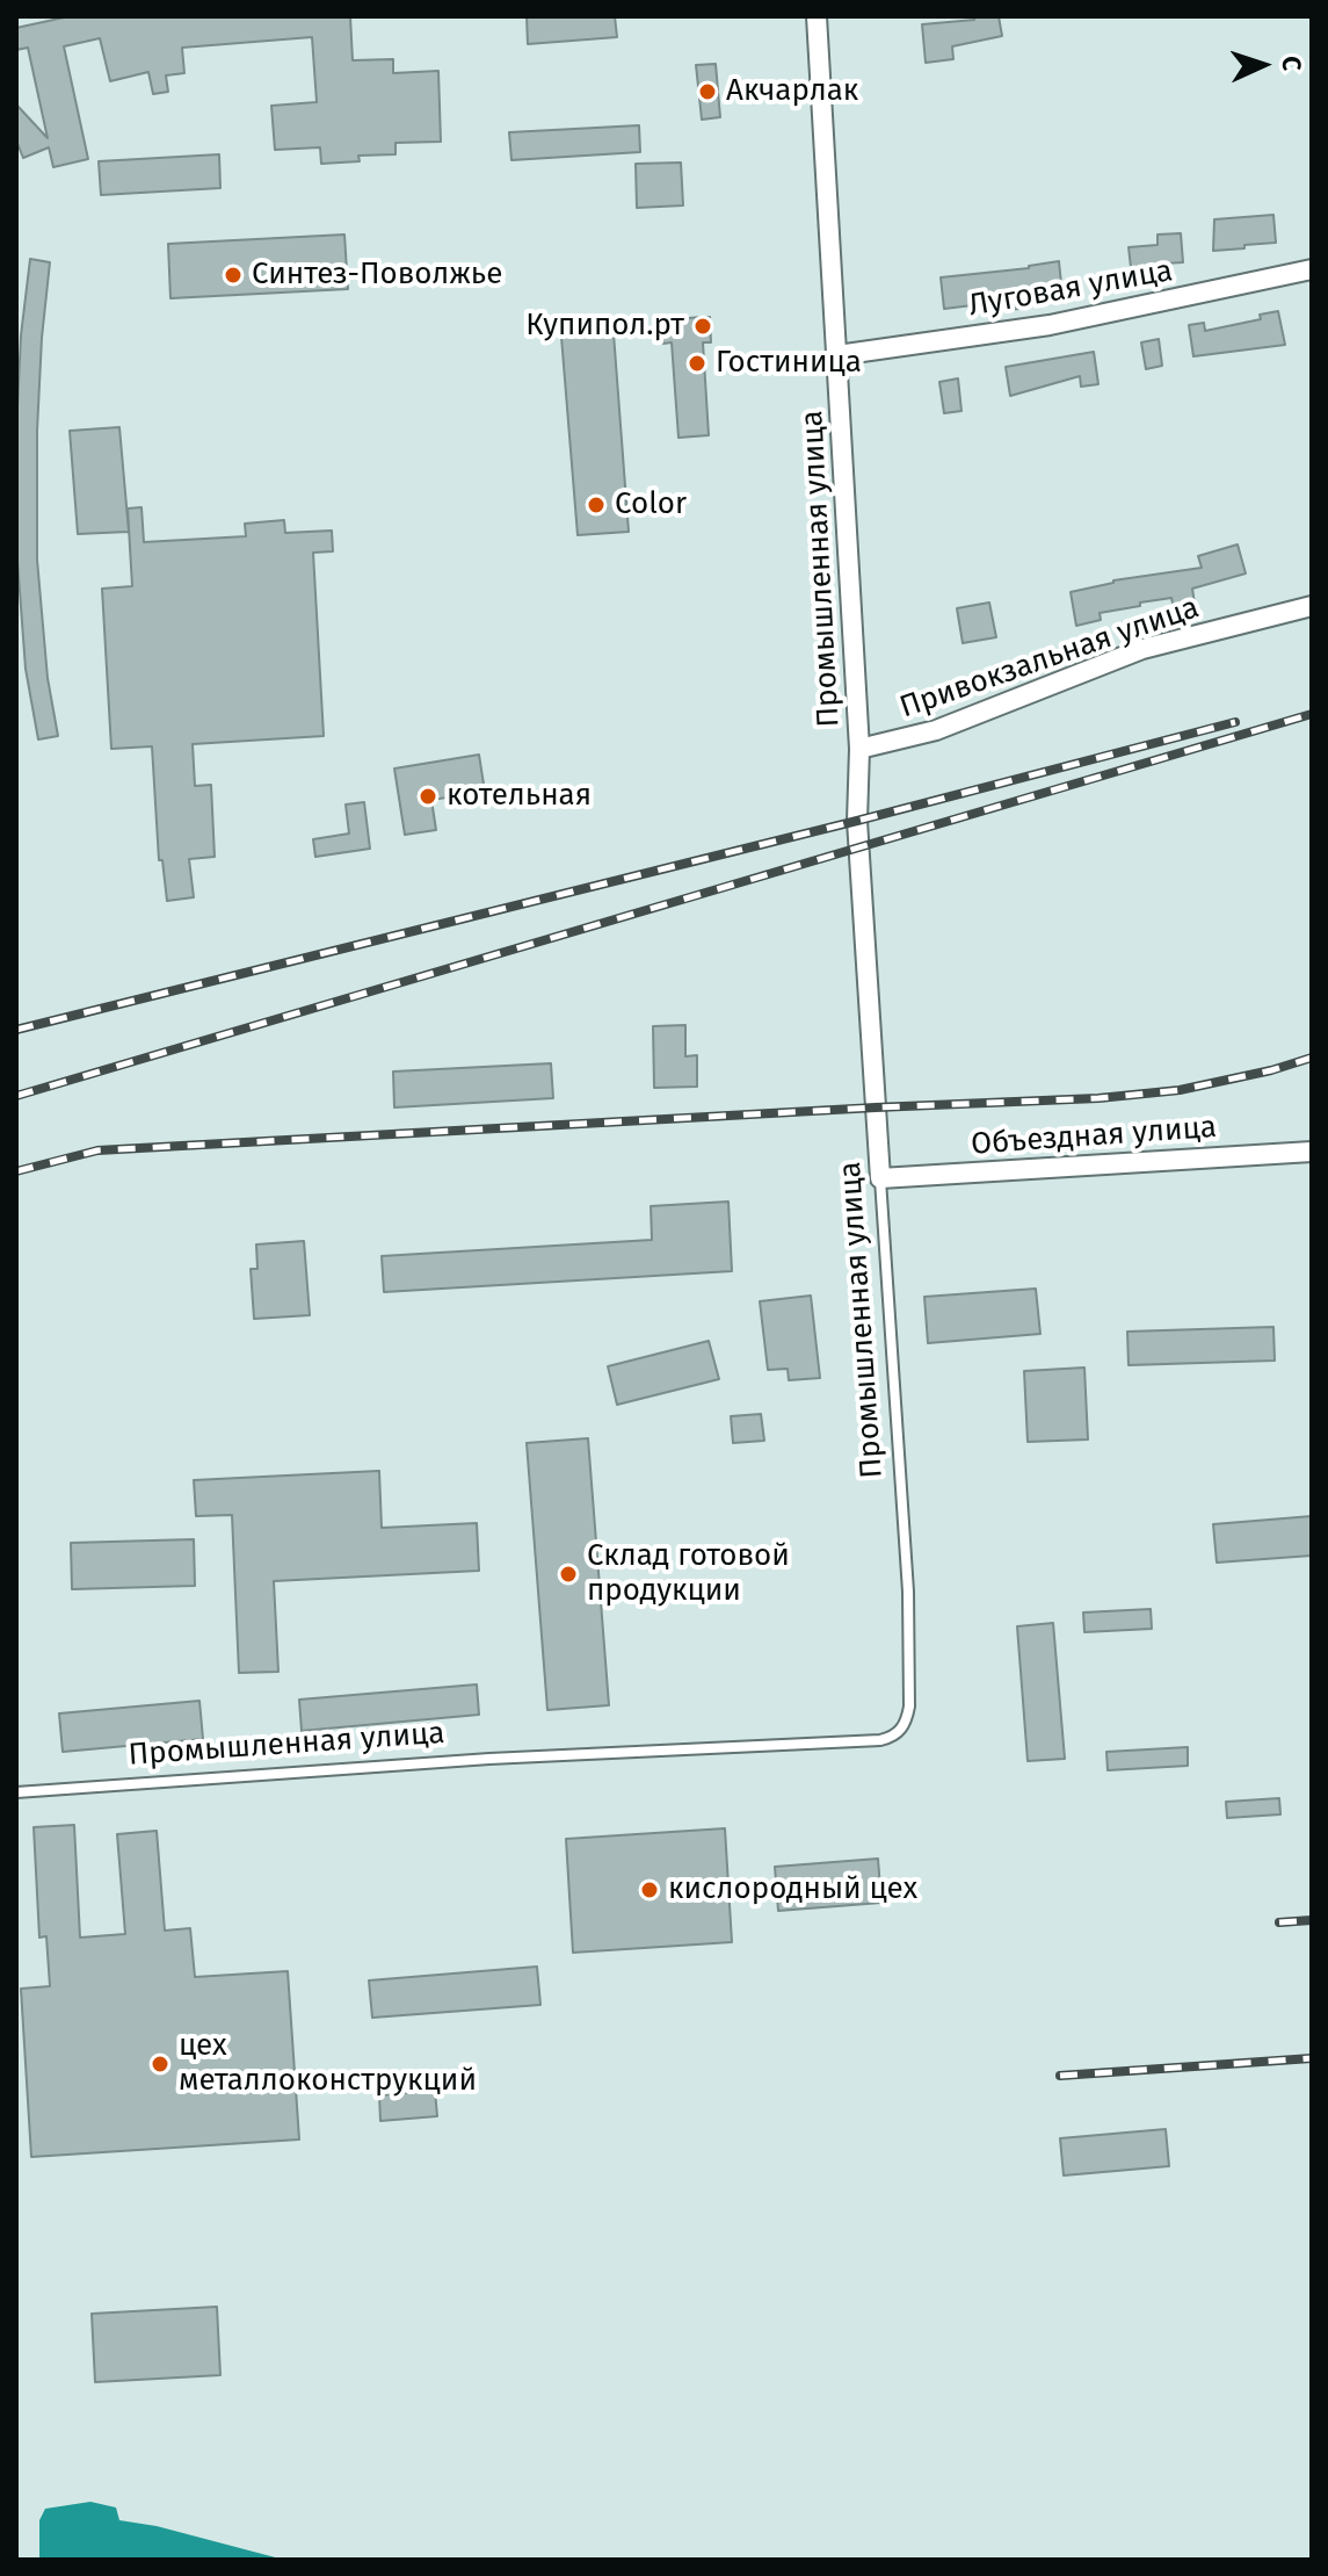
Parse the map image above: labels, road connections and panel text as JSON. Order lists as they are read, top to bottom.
{
  "streets": {
    "street": [
      "Луговая улица",
      "Промышленная улица",
      "Привокзальная улица",
      "Объездная улица"
    ]
  },
  "crossings": [
    ["Луговая улица", "Промышленная улица"],
    ["Промышленная улица", "Привокзальная улица"],
    ["Промышленная улица", "Объездная улица"]
  ],
  "places": [
    "Акчарлак",
    "Синтез-Поволжье",
    "Купипол.рт",
    "Гостиница",
    "Color",
    "котельная",
    "Склад готовой продукции",
    "кислородный цех",
    "цех металлоконструкций"
  ],
  "north": "right"
}
